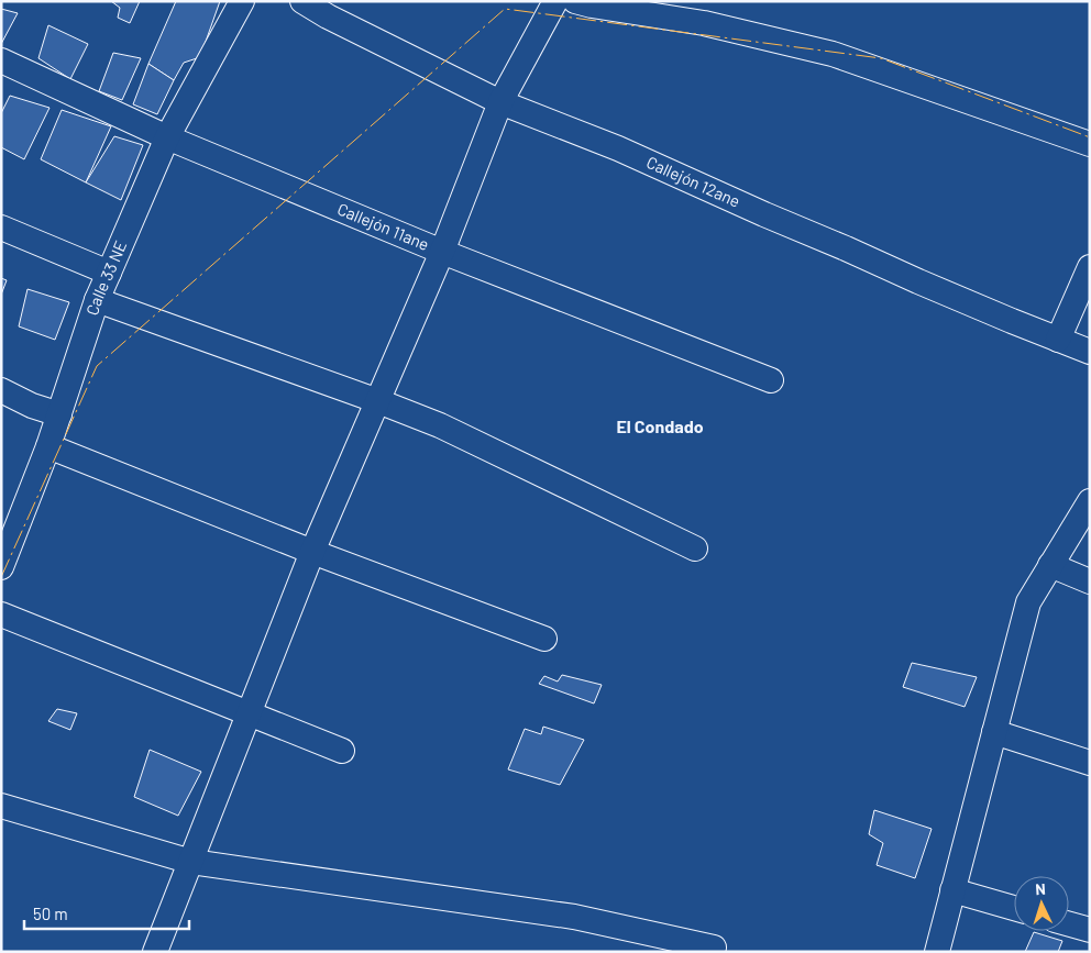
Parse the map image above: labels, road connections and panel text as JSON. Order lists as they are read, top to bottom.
{
  "streets": {
    "street": ["Callejón 12ane", "Callejón 11ane", "Calle 33 NE"]
  },
  "crossings": [
    ["Callejón 11ane", "Calle 33 NE"]
  ],
  "districts": ["El Condado"],
  "scale_bar": "50 m",
  "north": "top"
}
